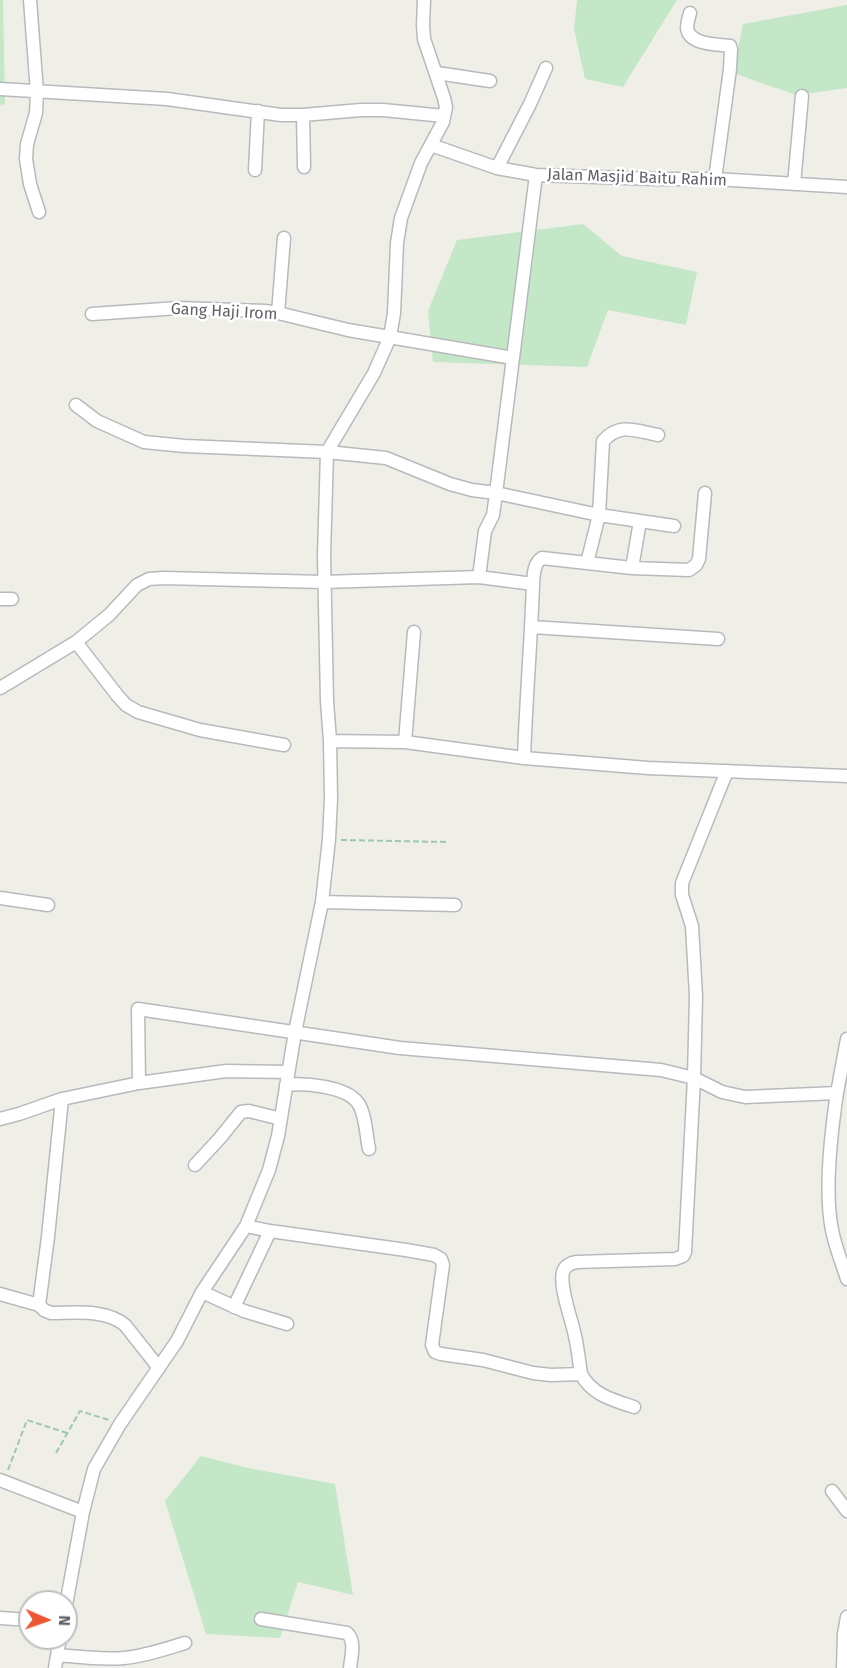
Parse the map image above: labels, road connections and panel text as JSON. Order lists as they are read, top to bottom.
{
  "streets": {
    "street": ["Jalan Masjid Baitu Rahim", "Gang Haji Irom"]
  },
  "north": "right"
}
